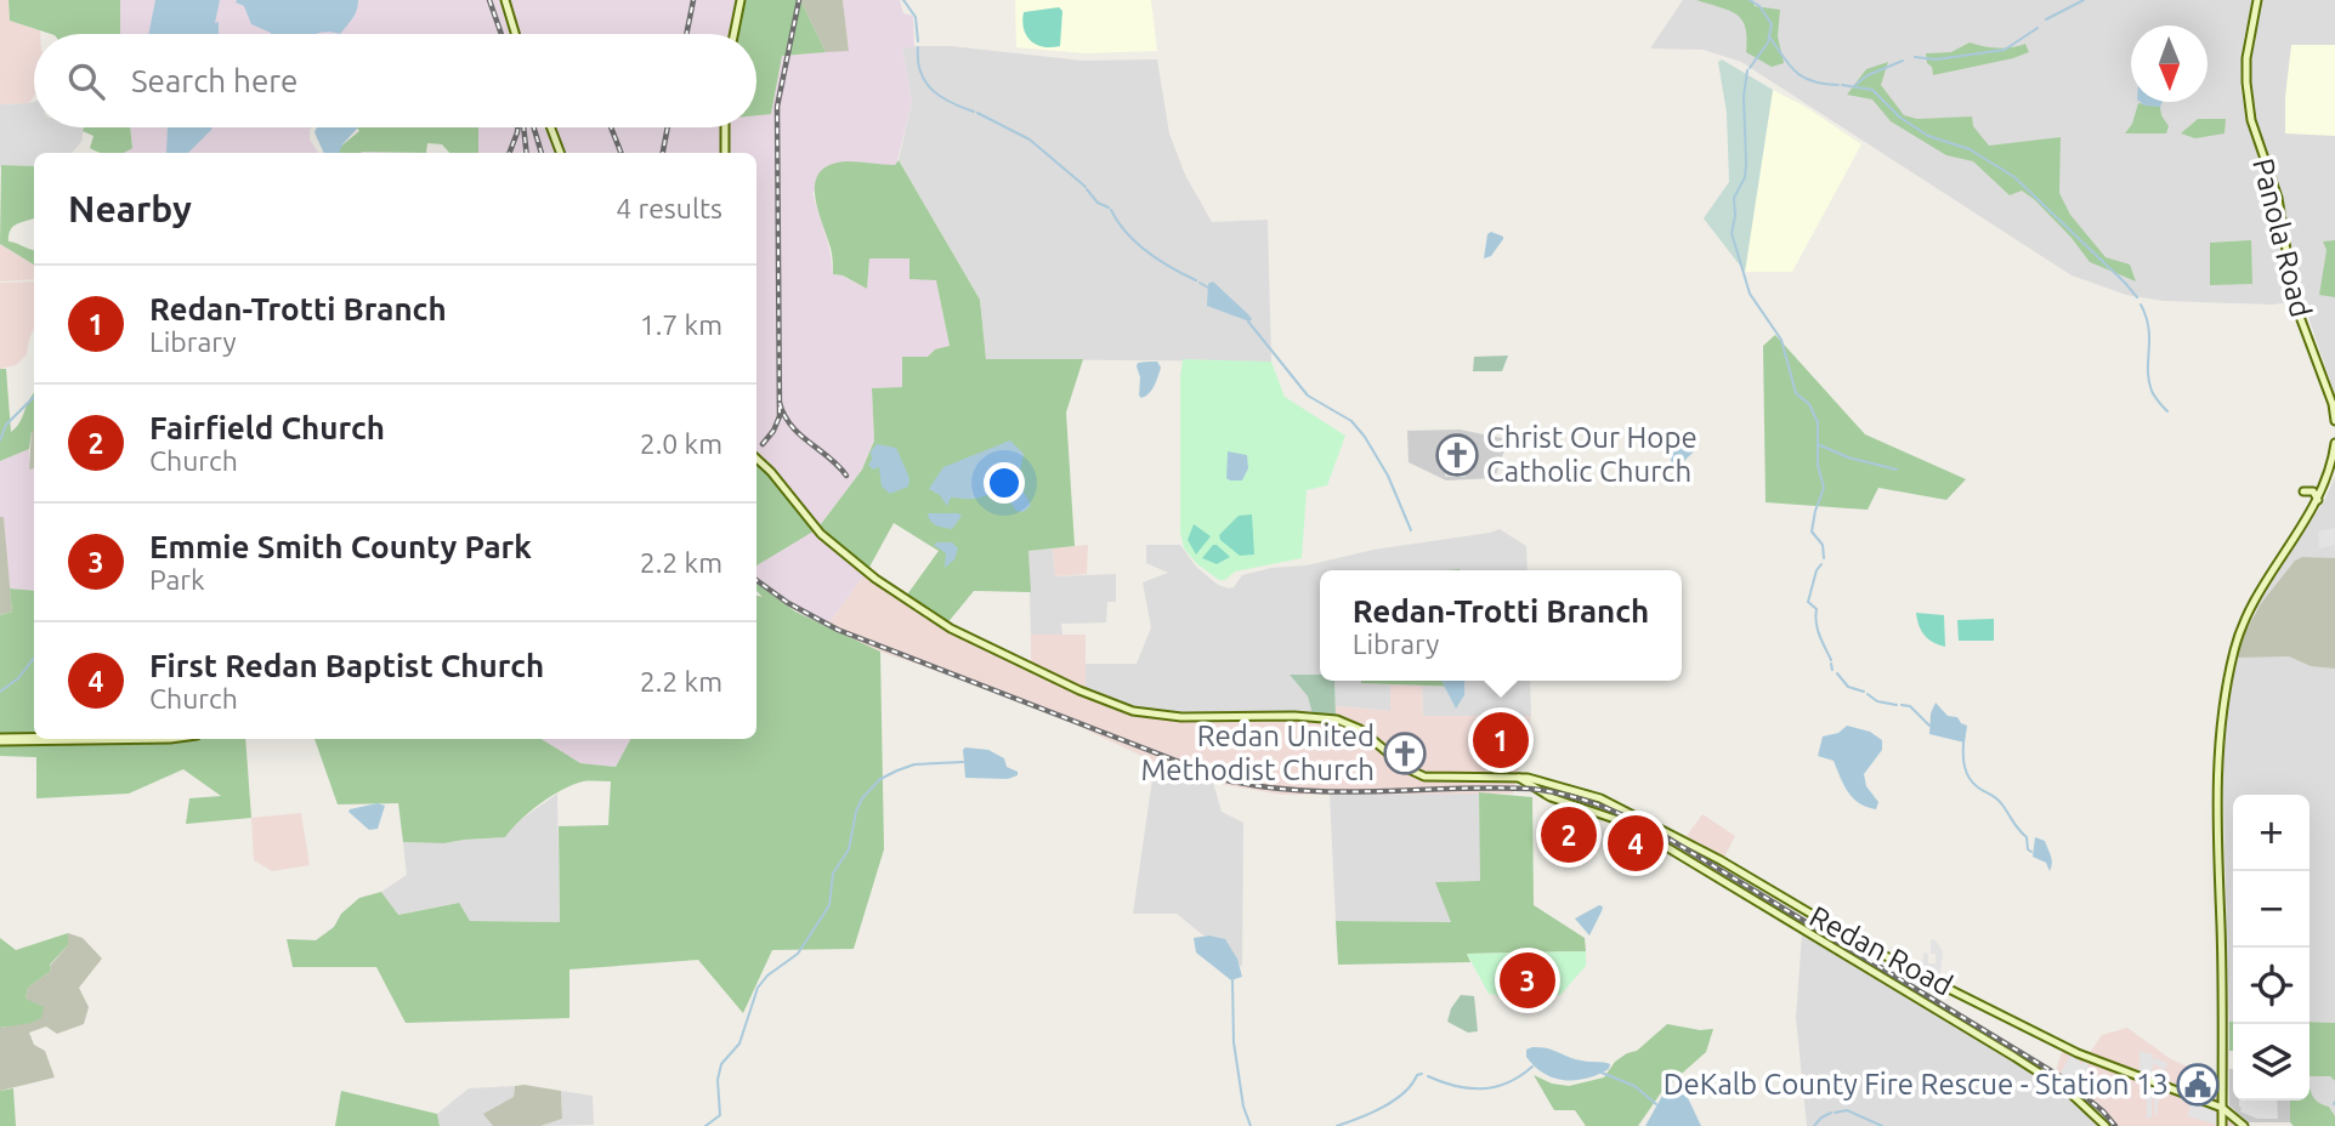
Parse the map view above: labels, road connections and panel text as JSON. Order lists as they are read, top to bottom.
{
  "streets": {
    "main road": ["Panola Road", "Redan Road"]
  },
  "places": {
    "church": ["Christ Our Hope Catholic Church", "Redan United Methodist Church"],
    "public building": ["DeKalb County Fire Rescue - Station 13"]
  },
  "north": "bottom",
  "page": {
    "search": "Search here",
    "heading": ["Nearby", "4 results"],
    "list": [
      {
        "mark": "1",
        "name": "Redan-Trotti Branch",
        "note": "Library",
        "value": "1.7 km"
      },
      {
        "mark": "2",
        "name": "Fairfield Church",
        "note": "Church",
        "value": "2.0 km"
      },
      {
        "mark": "3",
        "name": "Emmie Smith County Park",
        "note": "Park",
        "value": "2.2 km"
      },
      {
        "mark": "4",
        "name": "First Redan Baptist Church",
        "note": "Church",
        "value": "2.2 km"
      }
    ],
    "popup": ["Redan-Trotti Branch", "Library"],
    "pins": [
      "1",
      "2",
      "4",
      "3"
    ],
    "map_buttons": ["+", "−"]
  }
}
